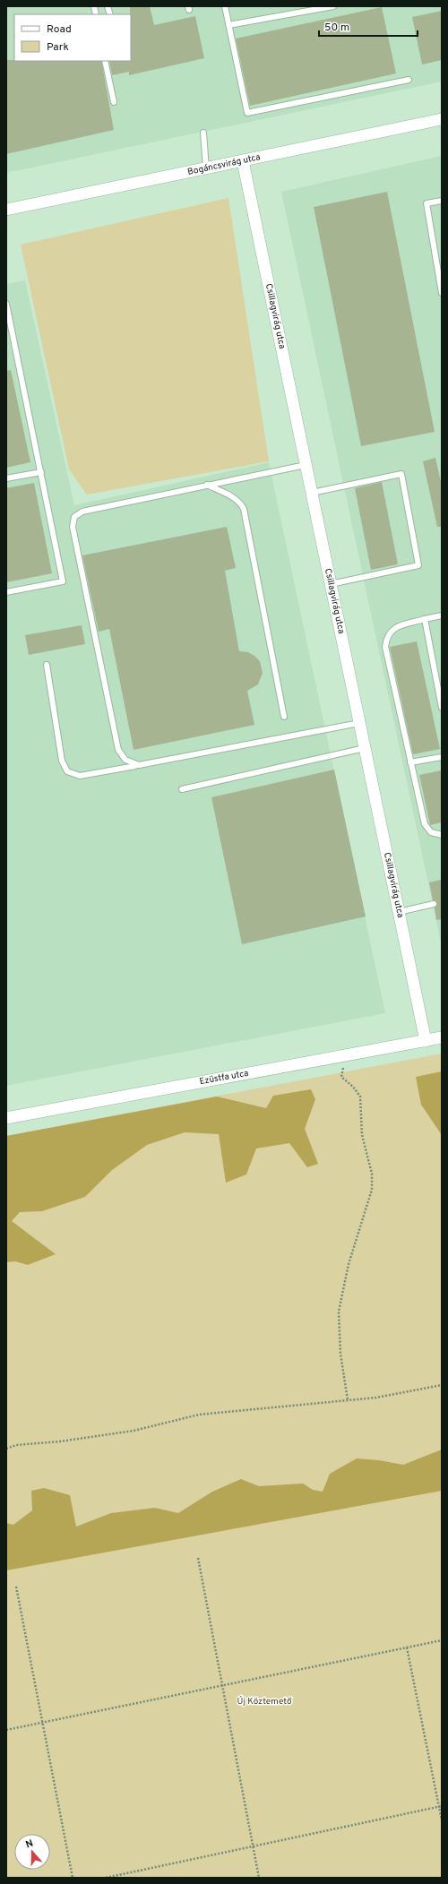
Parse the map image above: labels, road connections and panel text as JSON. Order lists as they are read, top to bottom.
{
  "streets": {
    "street": ["Bogáncsvirág utca", "Csillagvirág utca", "Ezüstfa utca"]
  },
  "crossings": [
    ["Bogáncsvirág utca", "Csillagvirág utca"],
    ["Csillagvirág utca", "Ezüstfa utca"]
  ],
  "parks": ["Új Köztemető"],
  "legend": ["Road", "Park"],
  "scale_bar": "50 m",
  "north": "top"
}
